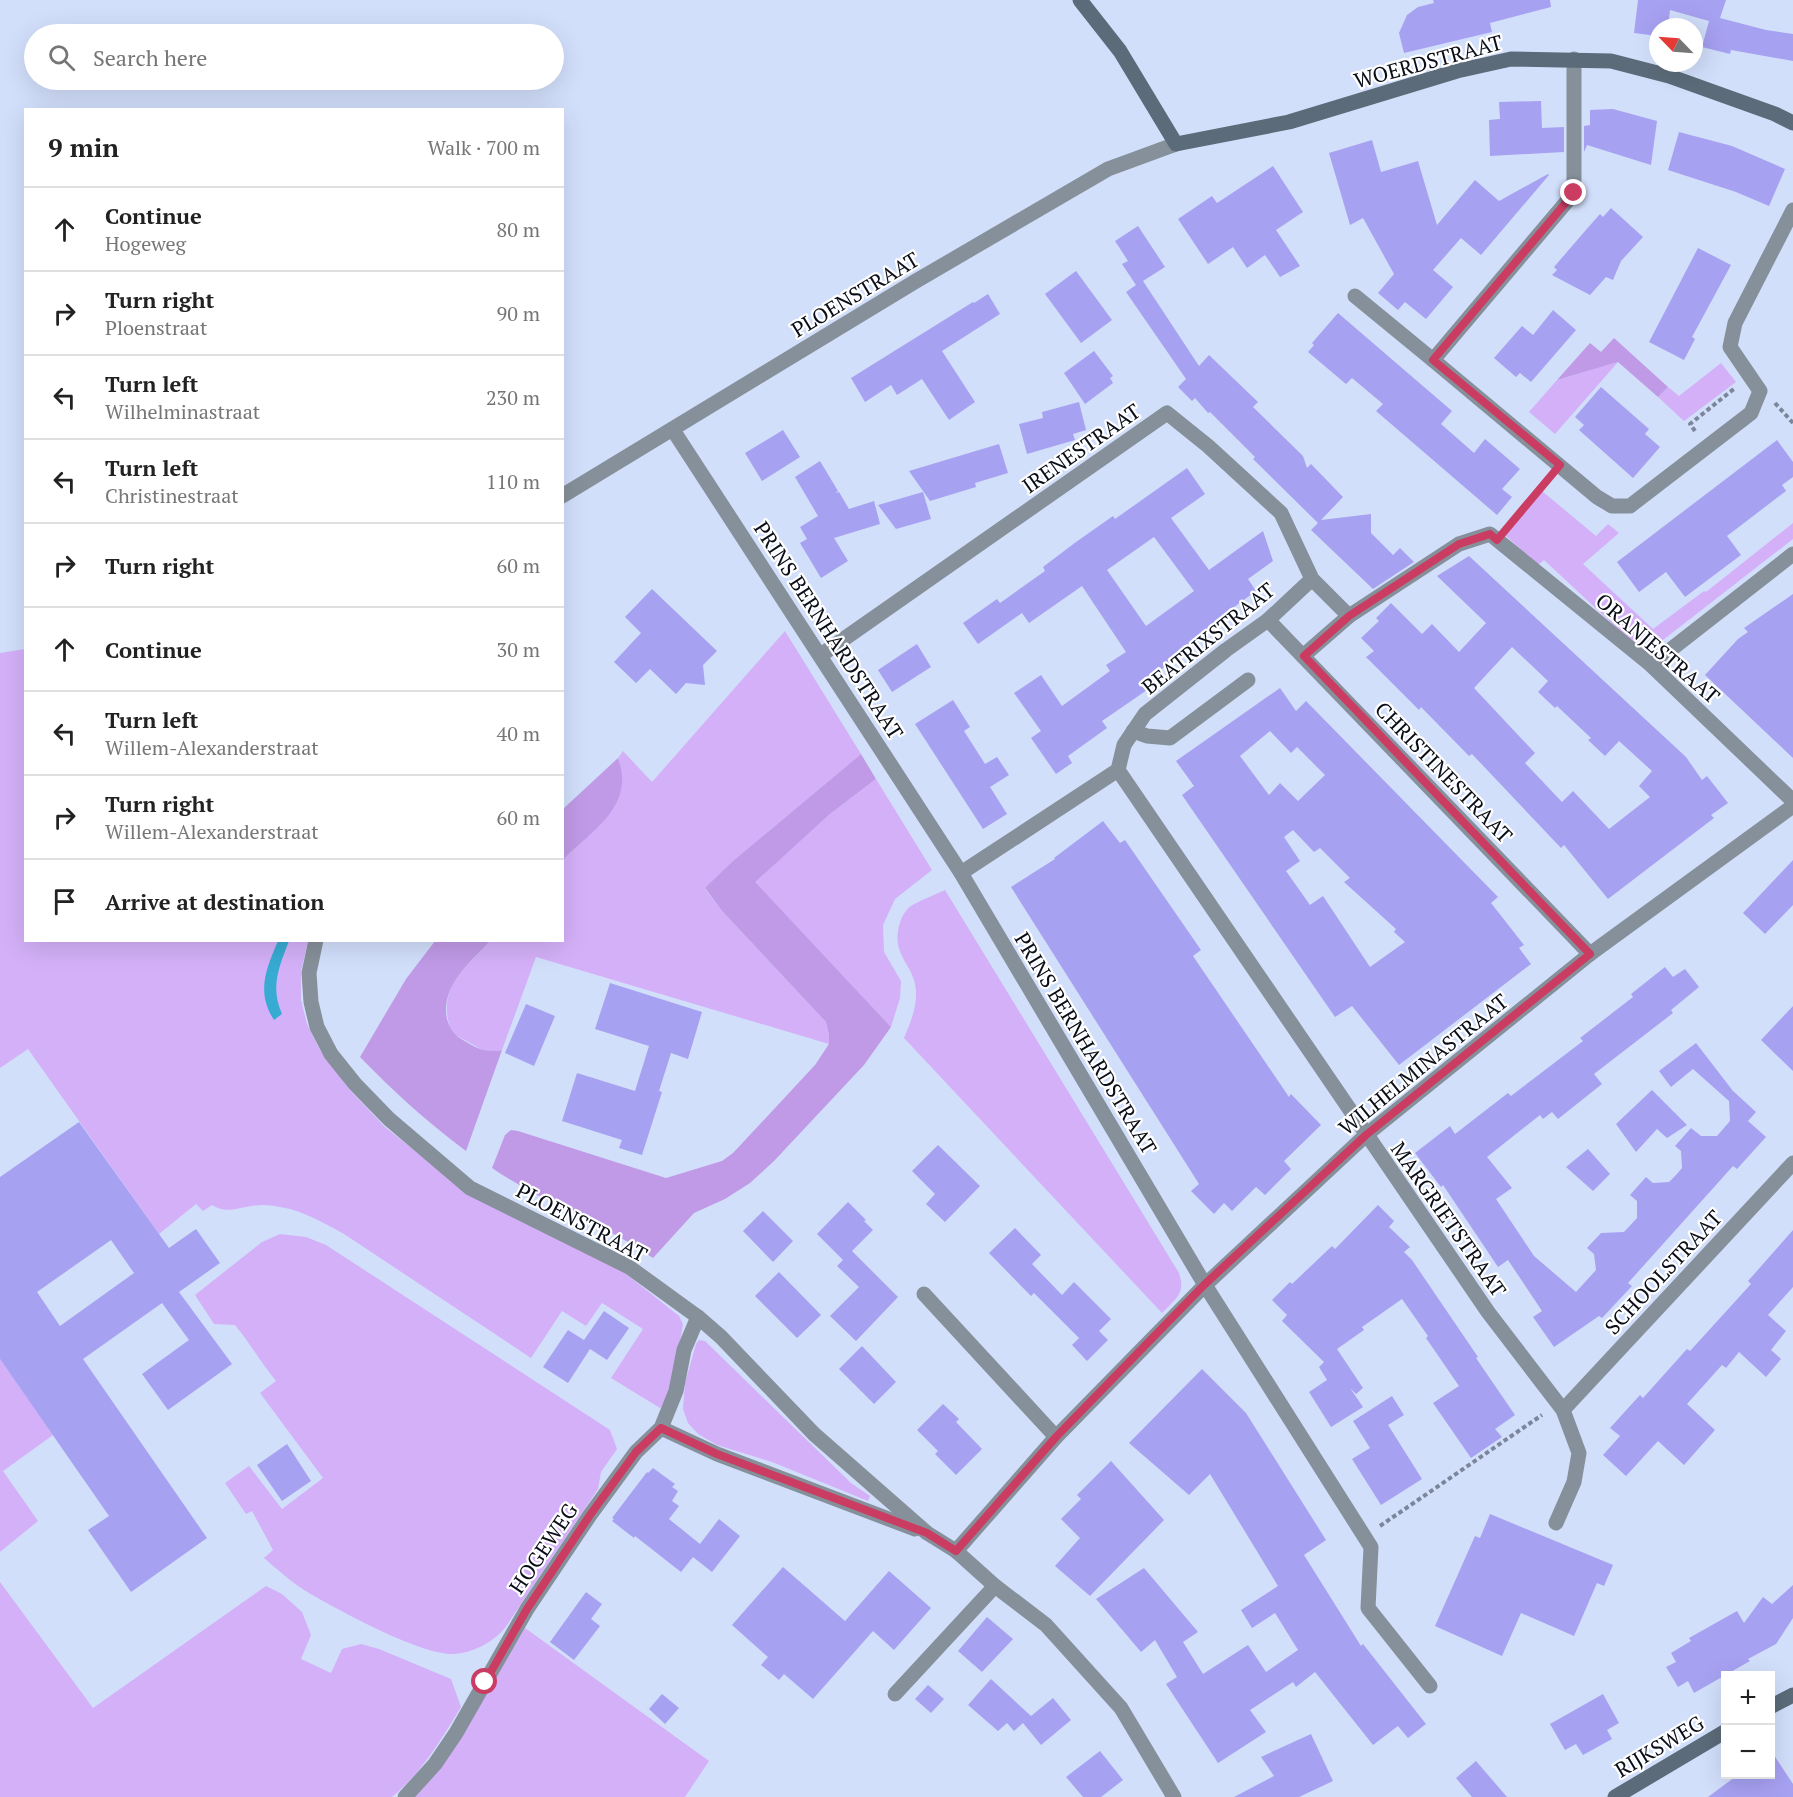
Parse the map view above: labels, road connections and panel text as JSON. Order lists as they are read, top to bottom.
{
  "streets": {
    "street": [
      "WOERDSTRAAT",
      "PLOENSTRAAT",
      "IRENESTRAAT",
      "PRINS BERNHARDSTRAAT",
      "BEATRIXSTRAAT",
      "ORANJESTRAAT",
      "CHRISTINESTRAAT",
      "WILHELMINASTRAAT",
      "MARGRIETSTRAAT",
      "SCHOOLSTRAAT",
      "HOGEWEG",
      "RIJKSWEG"
    ]
  },
  "crossings": [
    ["WOERDSTRAAT", "PLOENSTRAAT"],
    ["PLOENSTRAAT", "PRINS BERNHARDSTRAAT"],
    ["PLOENSTRAAT", "WILHELMINASTRAAT"],
    ["PLOENSTRAAT", "HOGEWEG"],
    ["IRENESTRAAT", "PRINS BERNHARDSTRAAT"],
    ["IRENESTRAAT", "BEATRIXSTRAAT"],
    ["PRINS BERNHARDSTRAAT", "WILHELMINASTRAAT"],
    ["BEATRIXSTRAAT", "CHRISTINESTRAAT"],
    ["BEATRIXSTRAAT", "MARGRIETSTRAAT"],
    ["CHRISTINESTRAAT", "WILHELMINASTRAAT"],
    ["WILHELMINASTRAAT", "MARGRIETSTRAAT"],
    ["MARGRIETSTRAAT", "SCHOOLSTRAAT"]
  ],
  "north": "top left",
  "page": {
    "search": "Search here",
    "heading": ["9 min", "Walk · 700 m"],
    "list": [
      ["Continue", "Hogeweg", "80 m"],
      ["Turn right", "Ploenstraat", "90 m"],
      ["Turn left", "Wilhelminastraat", "230 m"],
      ["Turn left", "Christinestraat", "110 m"],
      ["Turn right", "60 m"],
      ["Continue", "30 m"],
      ["Turn left", "Willem-Alexanderstraat", "40 m"],
      ["Turn right", "Willem-Alexanderstraat", "60 m"],
      "Arrive at destination"
    ],
    "map_buttons": ["+", "−"]
  }
}
